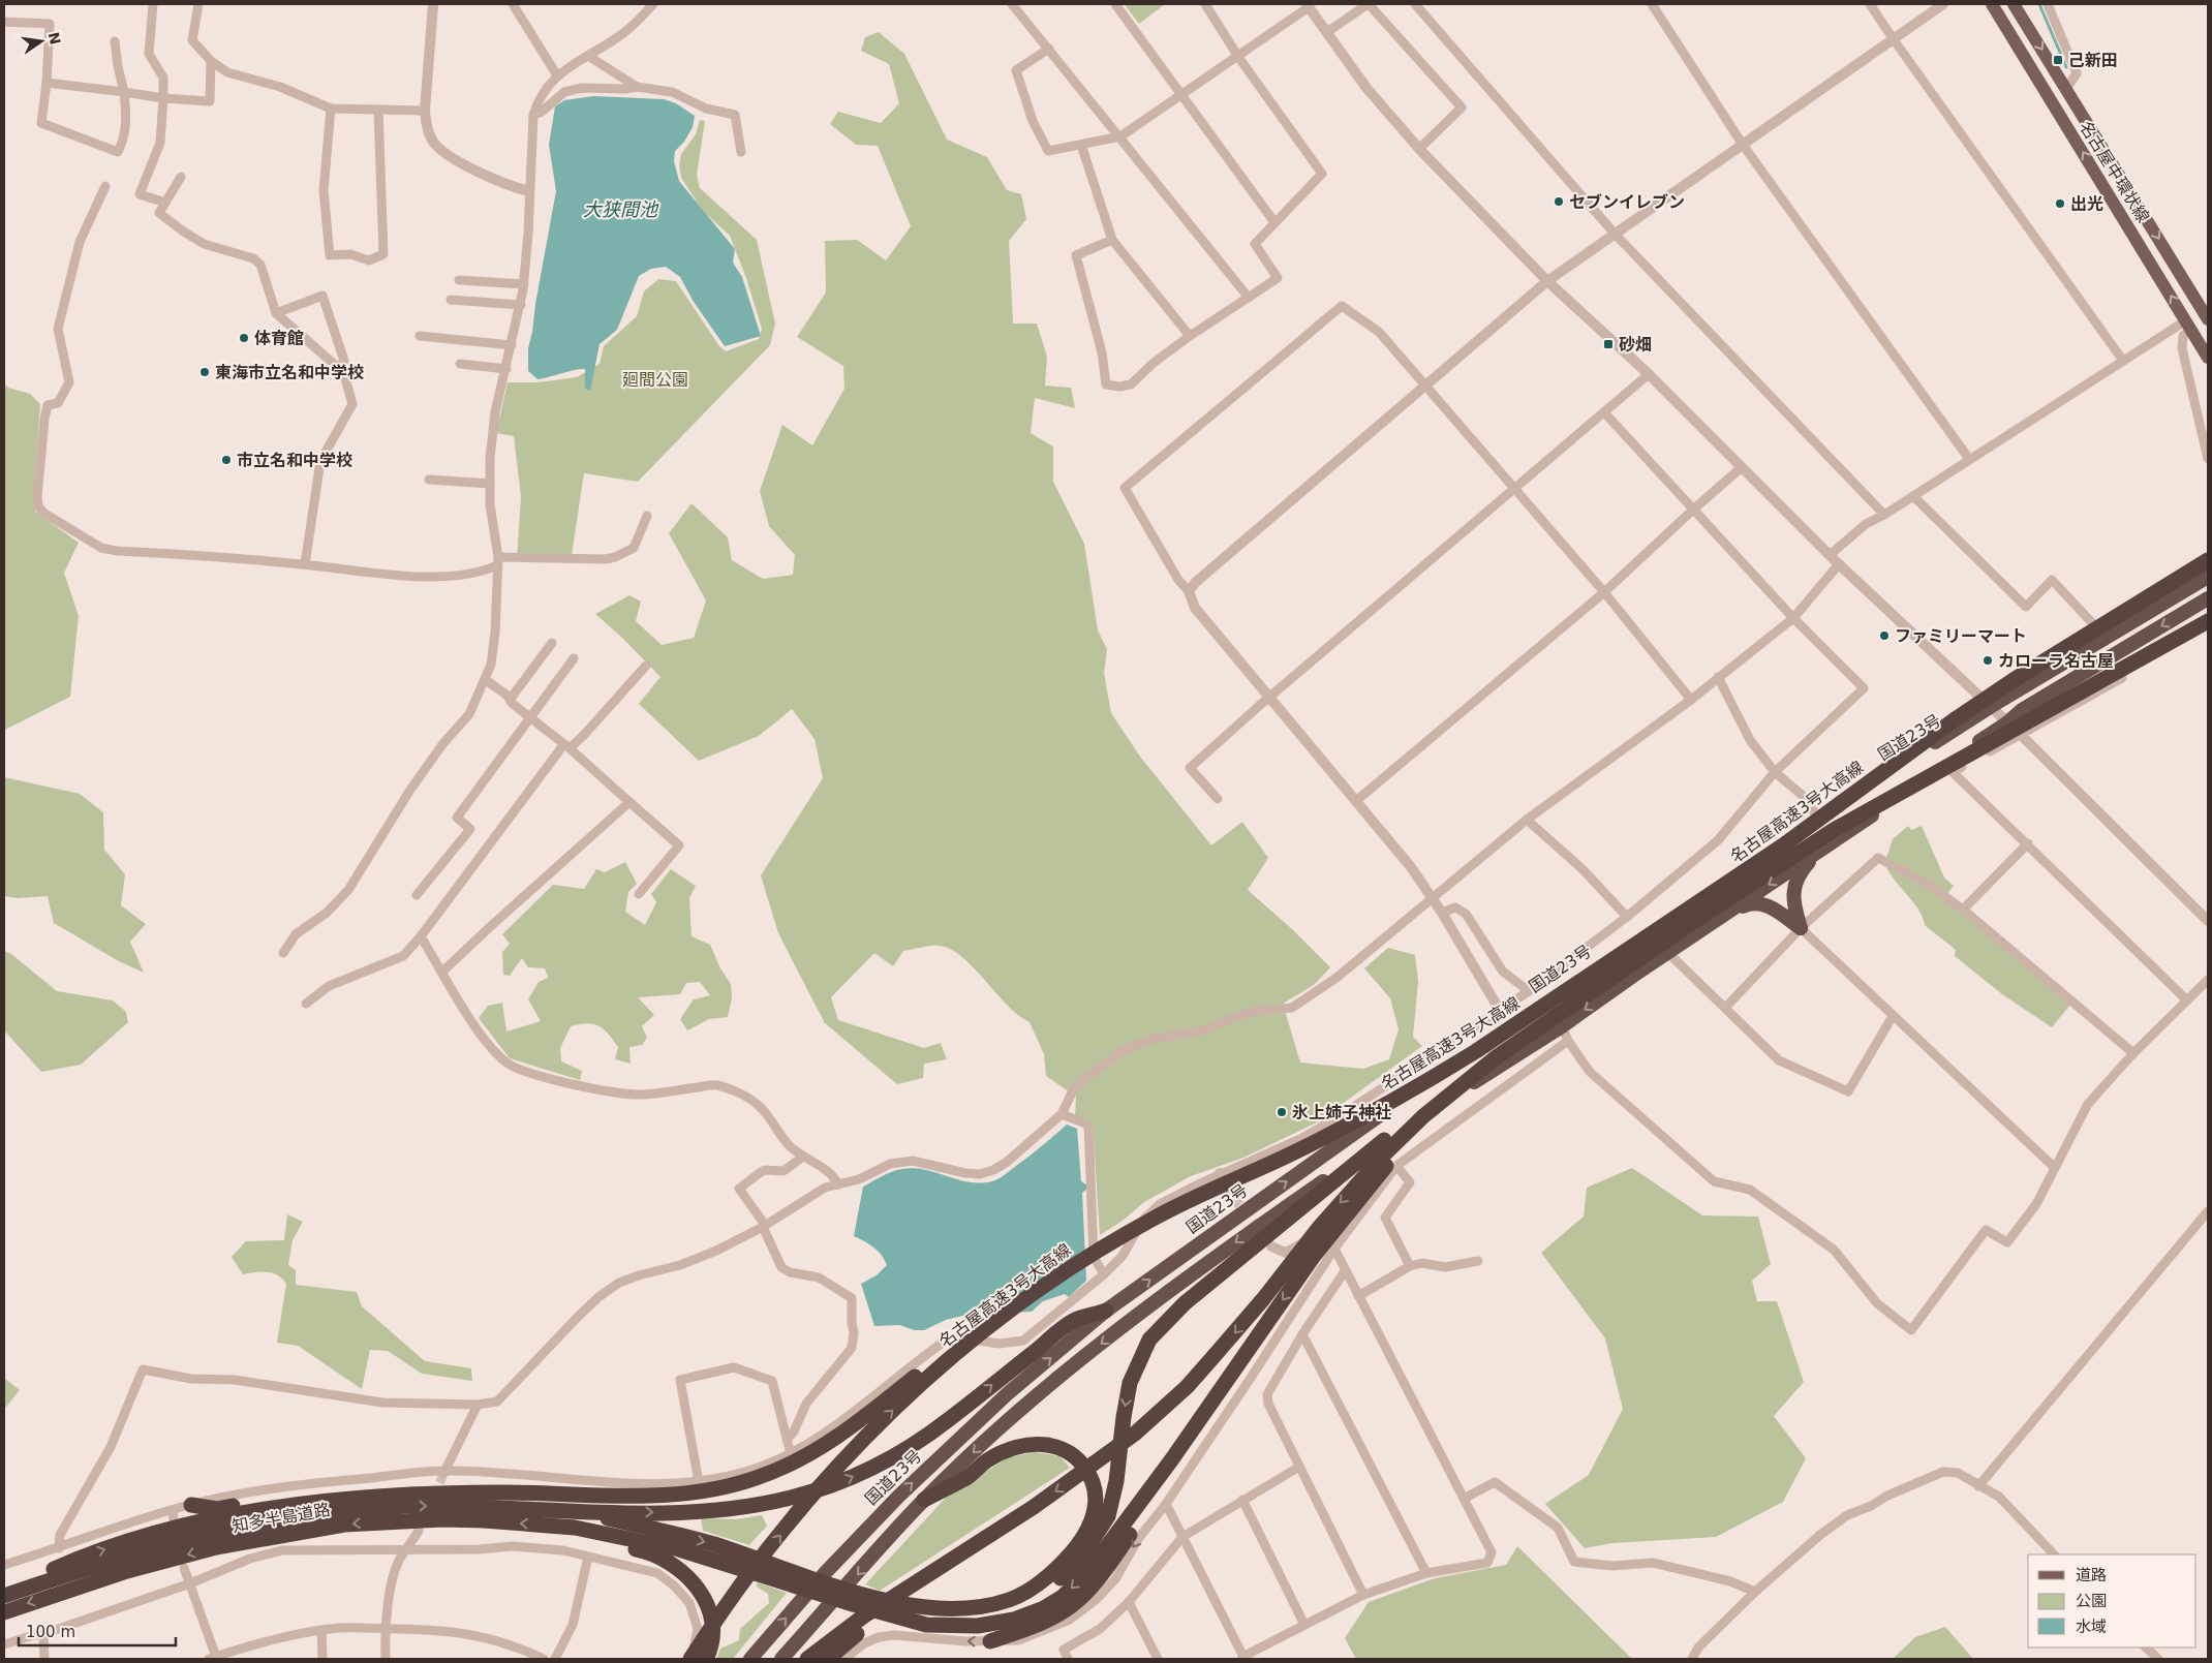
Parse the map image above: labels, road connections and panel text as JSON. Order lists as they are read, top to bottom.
{
  "streets": {
    "highway": ["国道23号", "名古屋高速3号大高線", "知多半島道路"],
    "main road": ["名古屋中環状線"]
  },
  "water": ["大狭間池"],
  "parks": ["廻間公園"],
  "places": {
    "transit": ["己新田", "砂畑"],
    "other": [
      "セブンイレブン",
      "出光",
      "体育館",
      "東海市立名和中学校",
      "市立名和中学校",
      "ファミリーマート",
      "カローラ名古屋",
      "氷上姉子神社"
    ]
  },
  "legend": ["道路", "公園", "水域"],
  "scale_bar": "100 m",
  "north": "right"
}
